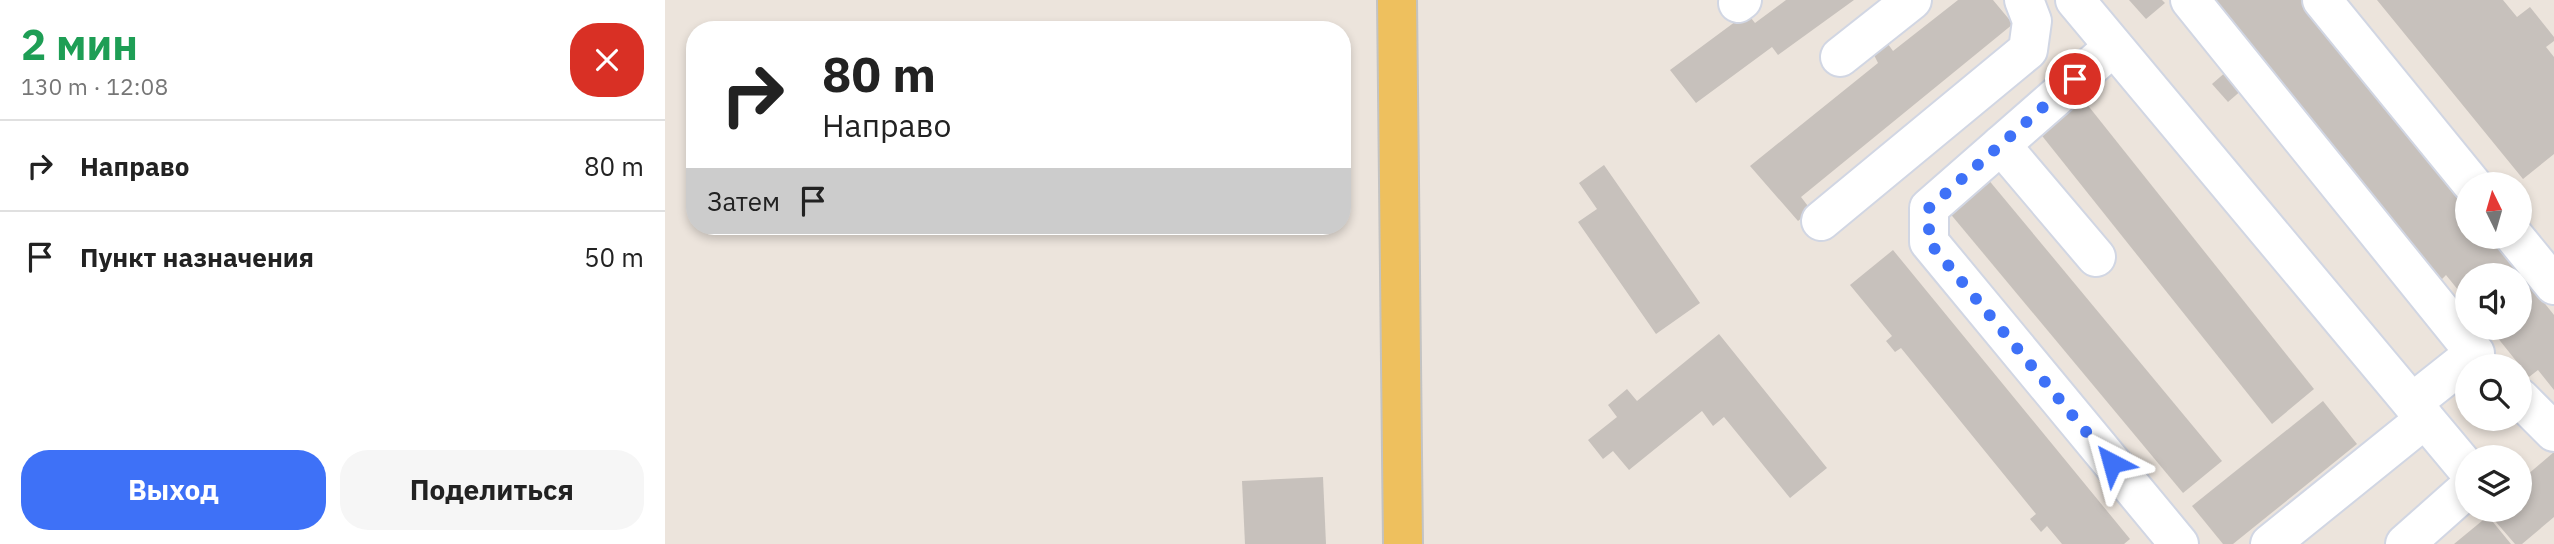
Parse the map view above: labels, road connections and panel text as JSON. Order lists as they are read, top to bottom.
{
  "north": "top",
  "page": {
    "heading": ["2 мин", "130 m · 12:08"],
    "turn": ["80 m", "Направо"],
    "list": [
      {
        "name": "Направо",
        "value": "80 m"
      },
      {
        "name": "Пункт назначения",
        "value": "50 m"
      }
    ],
    "then": "Затем",
    "buttons": ["Выход", "Поделиться"]
  }
}
